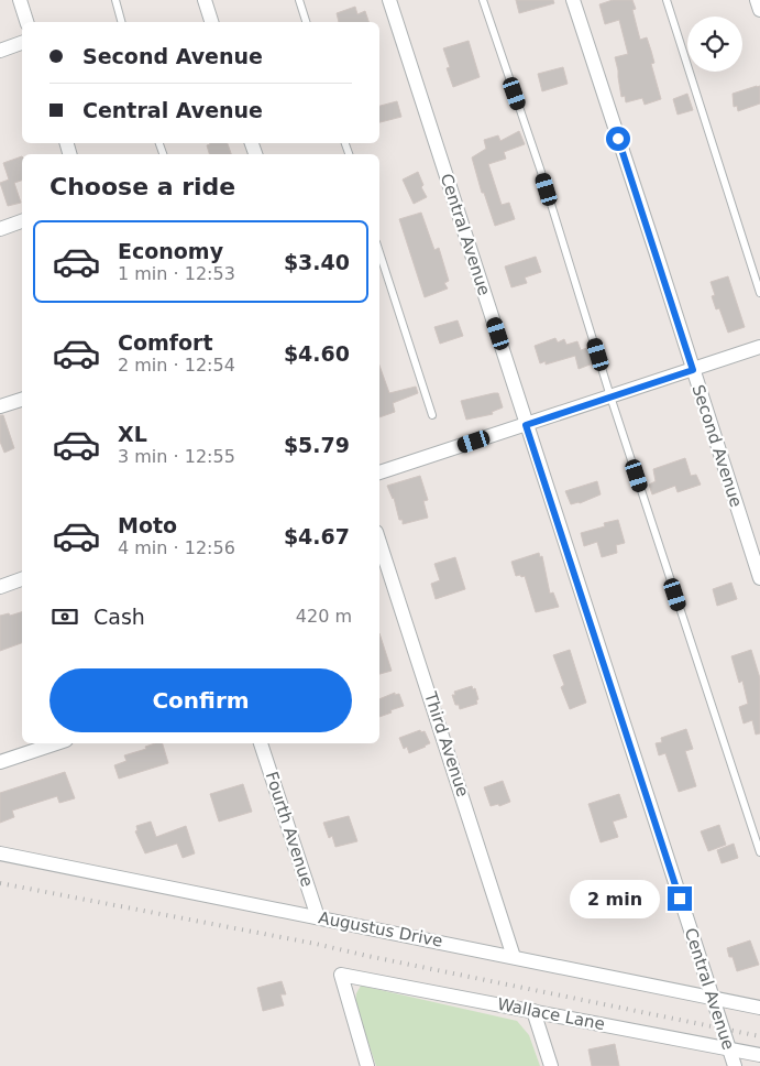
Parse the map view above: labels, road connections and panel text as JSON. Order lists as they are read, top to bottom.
{
  "streets": {
    "street": [
      "Central Avenue",
      "Second Avenue",
      "Third Avenue",
      "Fourth Avenue",
      "Augustus Drive",
      "Wallace Lane"
    ]
  },
  "crossings": [
    ["Central Avenue", "Augustus Drive"],
    ["Central Avenue", "Wallace Lane"],
    ["Third Avenue", "Augustus Drive"],
    ["Fourth Avenue", "Augustus Drive"]
  ],
  "page": {
    "banner": ["Second Avenue", "Central Avenue"],
    "heading": "Choose a ride",
    "list": [
      {
        "name": "Economy",
        "note": "1 min · 12:53",
        "value": "$3.40"
      },
      {
        "name": "Comfort",
        "note": "2 min · 12:54",
        "value": "$4.60"
      },
      {
        "name": "XL",
        "note": "3 min · 12:55",
        "value": "$5.79"
      },
      {
        "name": "Moto",
        "note": "4 min · 12:56",
        "value": "$4.67"
      }
    ],
    "pay": ["Cash", "420 m"],
    "buttons": "Confirm",
    "bubble": "2 min"
  }
}
